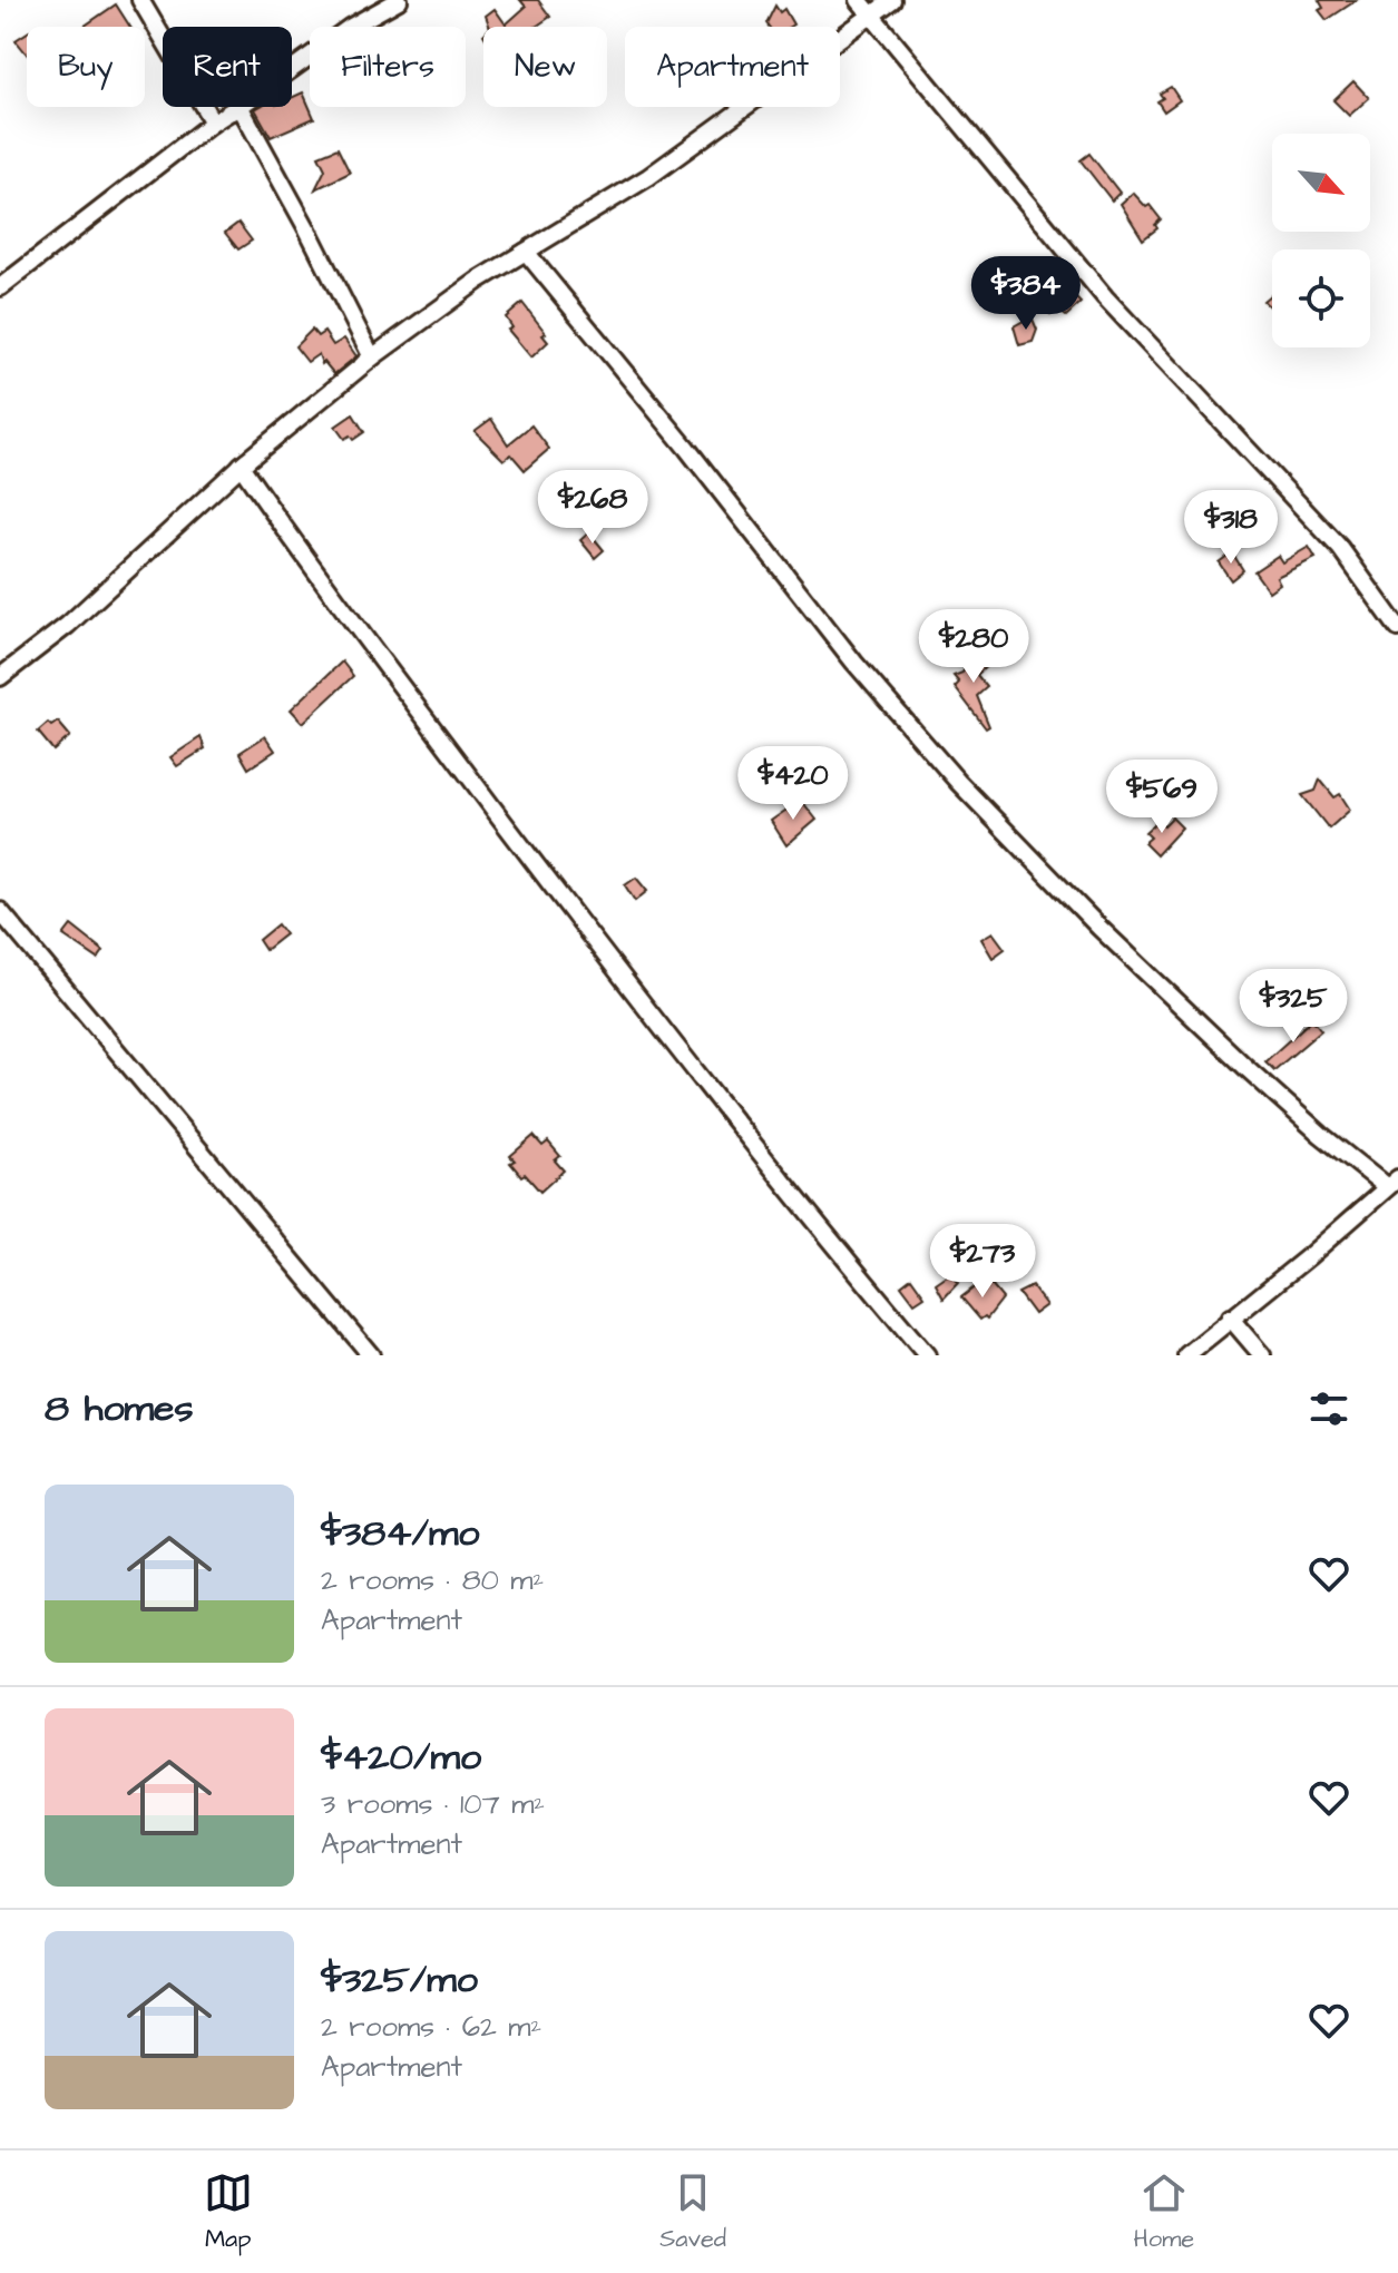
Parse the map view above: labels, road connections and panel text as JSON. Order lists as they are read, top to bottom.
{
  "north": "bottom right",
  "page": {
    "chip": [
      "Buy",
      "Rent",
      "Filters",
      "New",
      "Apartment"
    ],
    "price": [
      "$384",
      "$268",
      "$318",
      "$280",
      "$420",
      "$569",
      "$325",
      "$273"
    ],
    "heading": "8 homes",
    "list": [
      {
        "name": "$384/mo",
        "note": "2 rooms · 80 m² · Apartment"
      },
      {
        "name": "$420/mo",
        "note": "3 rooms · 107 m² · Apartment"
      },
      {
        "name": "$325/mo",
        "note": "2 rooms · 62 m² · Apartment"
      }
    ],
    "tabs": ["Map", "Saved", "Home"]
  }
}
